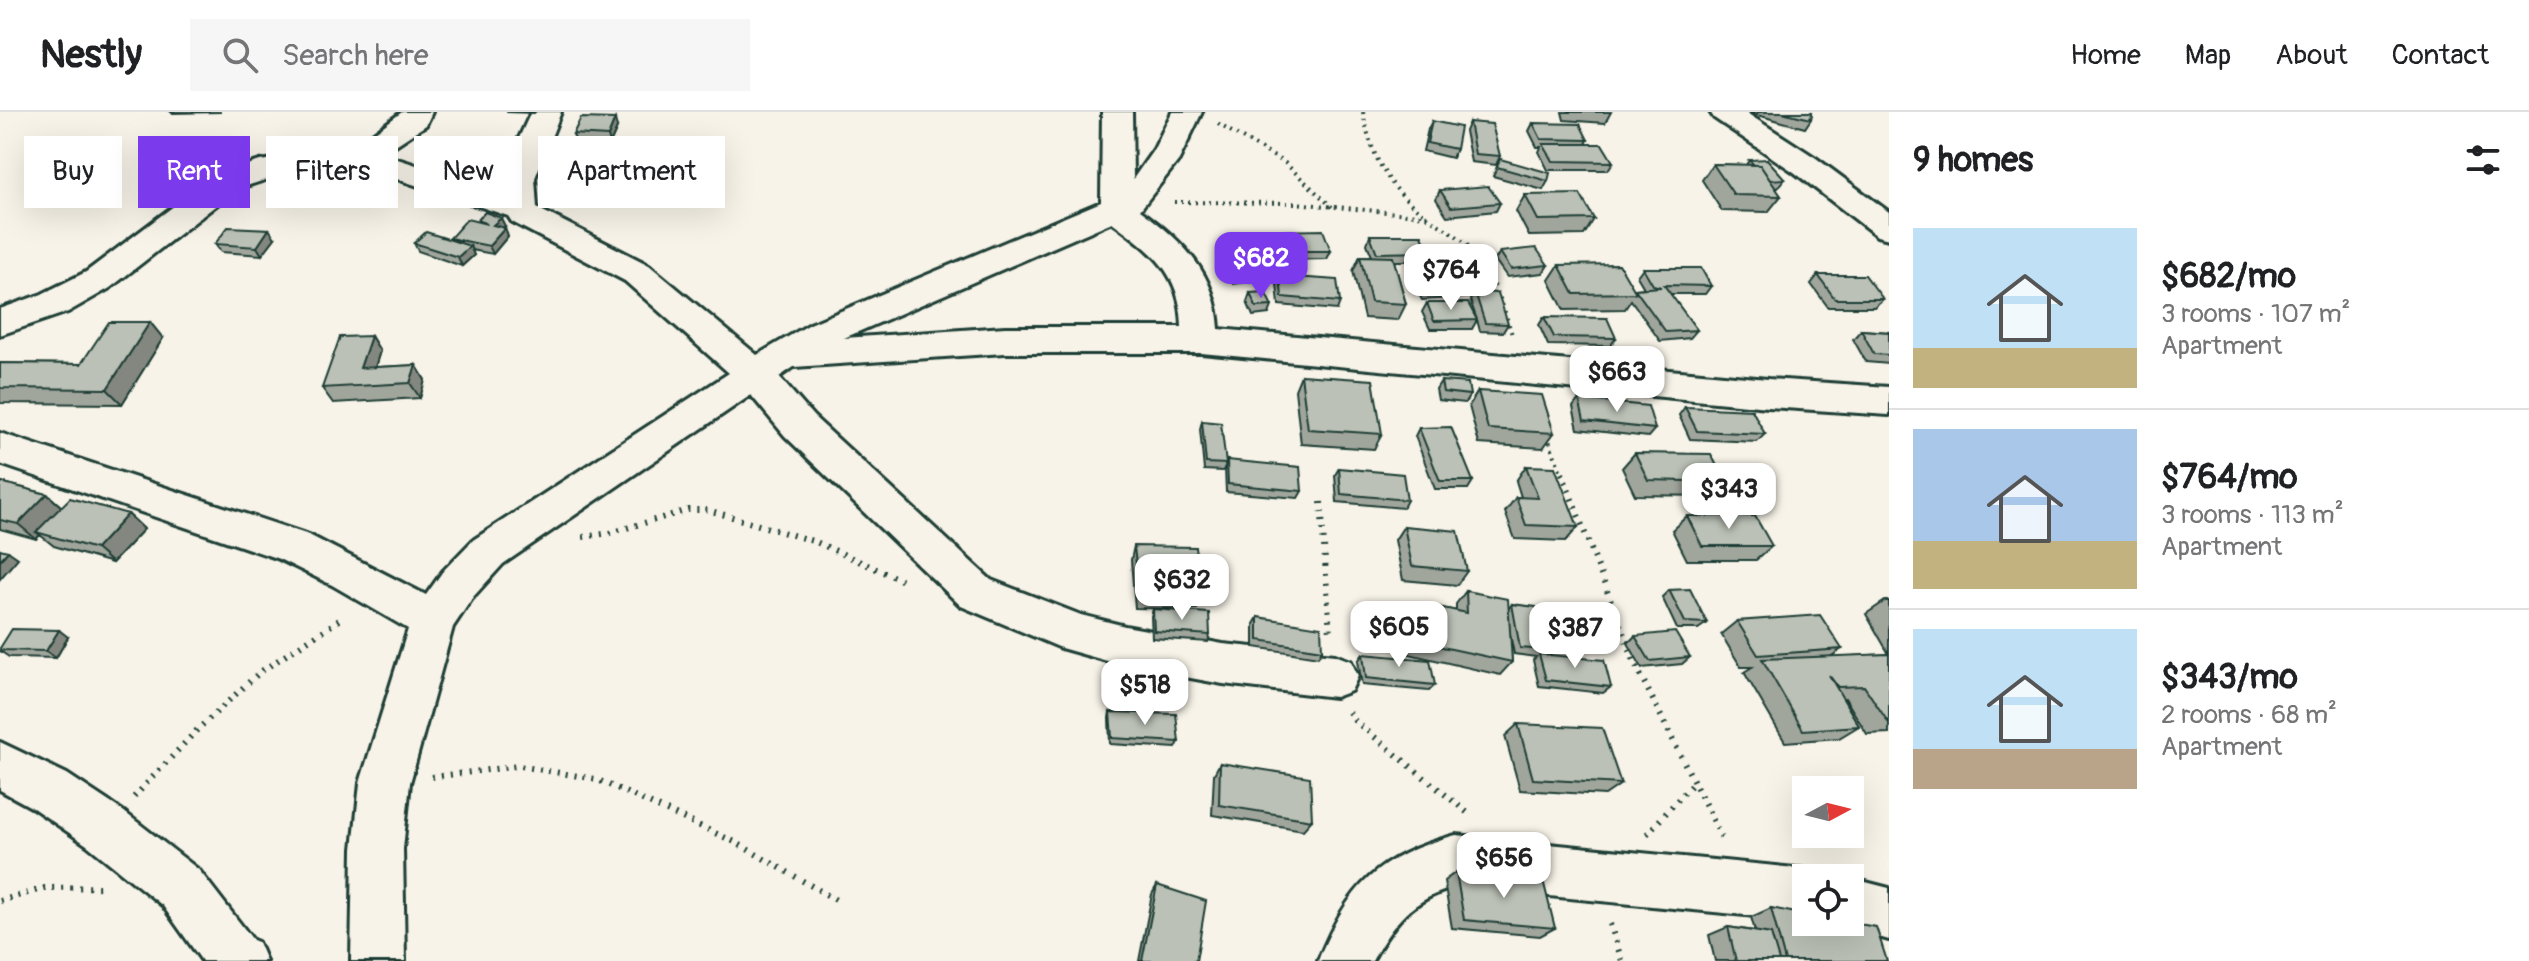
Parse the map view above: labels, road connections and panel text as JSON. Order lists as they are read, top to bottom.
{
  "north": "right",
  "page": {
    "header": "Nestly",
    "search": "Search here",
    "nav": [
      "Home",
      "Map",
      "About",
      "Contact"
    ],
    "heading": "9 homes",
    "chip": [
      "Buy",
      "Rent",
      "Filters",
      "New",
      "Apartment"
    ],
    "list": [
      {
        "name": "$682/mo",
        "note": "3 rooms · 107 m² · Apartment"
      },
      {
        "name": "$764/mo",
        "note": "3 rooms · 113 m² · Apartment"
      },
      {
        "name": "$343/mo",
        "note": "2 rooms · 68 m² · Apartment"
      }
    ],
    "price": [
      "$682",
      "$764",
      "$663",
      "$343",
      "$632",
      "$605",
      "$387",
      "$518",
      "$656"
    ]
  }
}
